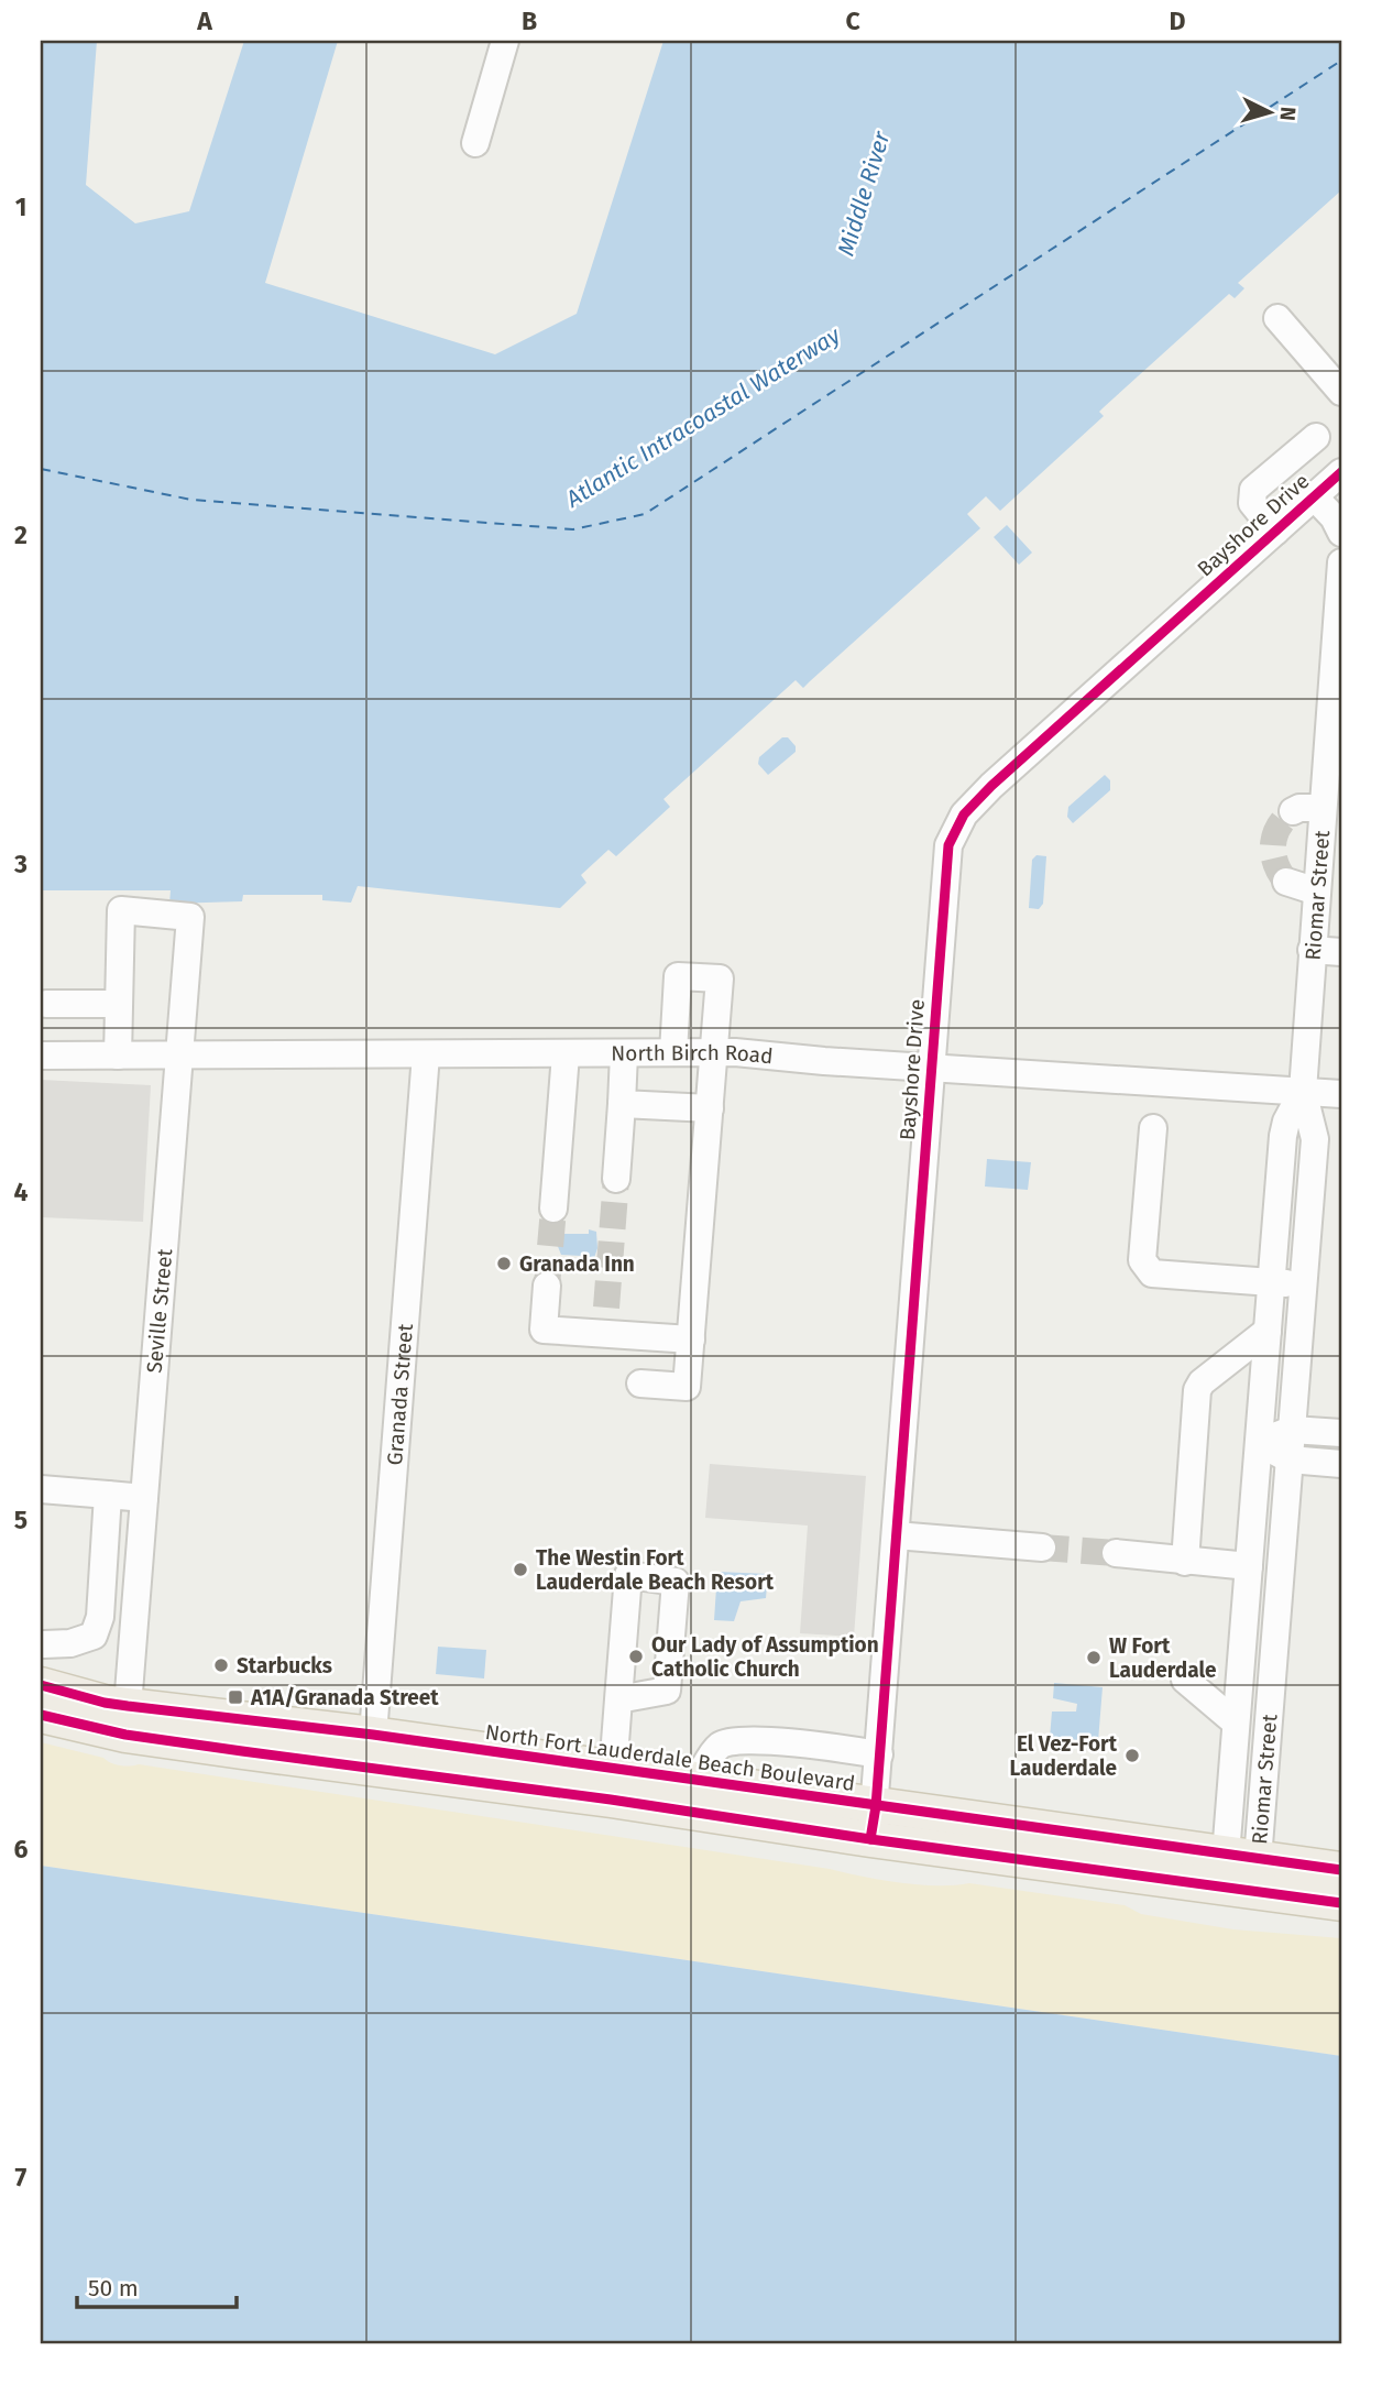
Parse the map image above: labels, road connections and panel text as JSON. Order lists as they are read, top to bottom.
{
  "streets": {
    "main road": ["North Fort Lauderdale Beach Boulevard"],
    "street": [
      "Bayshore Drive",
      "Riomar Street",
      "North Birch Road",
      "Seville Street",
      "Granada Street"
    ]
  },
  "crossings": [
    ["Bayshore Drive", "North Birch Road"],
    ["Bayshore Drive", "North Fort Lauderdale Beach Boulevard"],
    ["Riomar Street", "North Birch Road"],
    ["Riomar Street", "North Fort Lauderdale Beach Boulevard"],
    ["North Birch Road", "Seville Street"],
    ["North Birch Road", "Granada Street"],
    ["Seville Street", "North Fort Lauderdale Beach Boulevard"],
    ["Granada Street", "North Fort Lauderdale Beach Boulevard"]
  ],
  "water": ["Middle River", "Atlantic Intracoastal Waterway"],
  "places": {
    "other": [
      "Granada Inn",
      "The Westin Fort Lauderdale Beach Resort",
      "Our Lady of Assumption Catholic Church",
      "W Fort Lauderdale",
      "Starbucks",
      "El Vez-Fort Lauderdale"
    ],
    "transit": ["A1A/Granada Street"]
  },
  "scale_bar": "50 m",
  "north": "right",
  "grid": {
    "columns": [
      "A",
      "B",
      "C",
      "D"
    ],
    "rows": [
      "1",
      "2",
      "3",
      "4",
      "5",
      "6",
      "7"
    ]
  }
}
